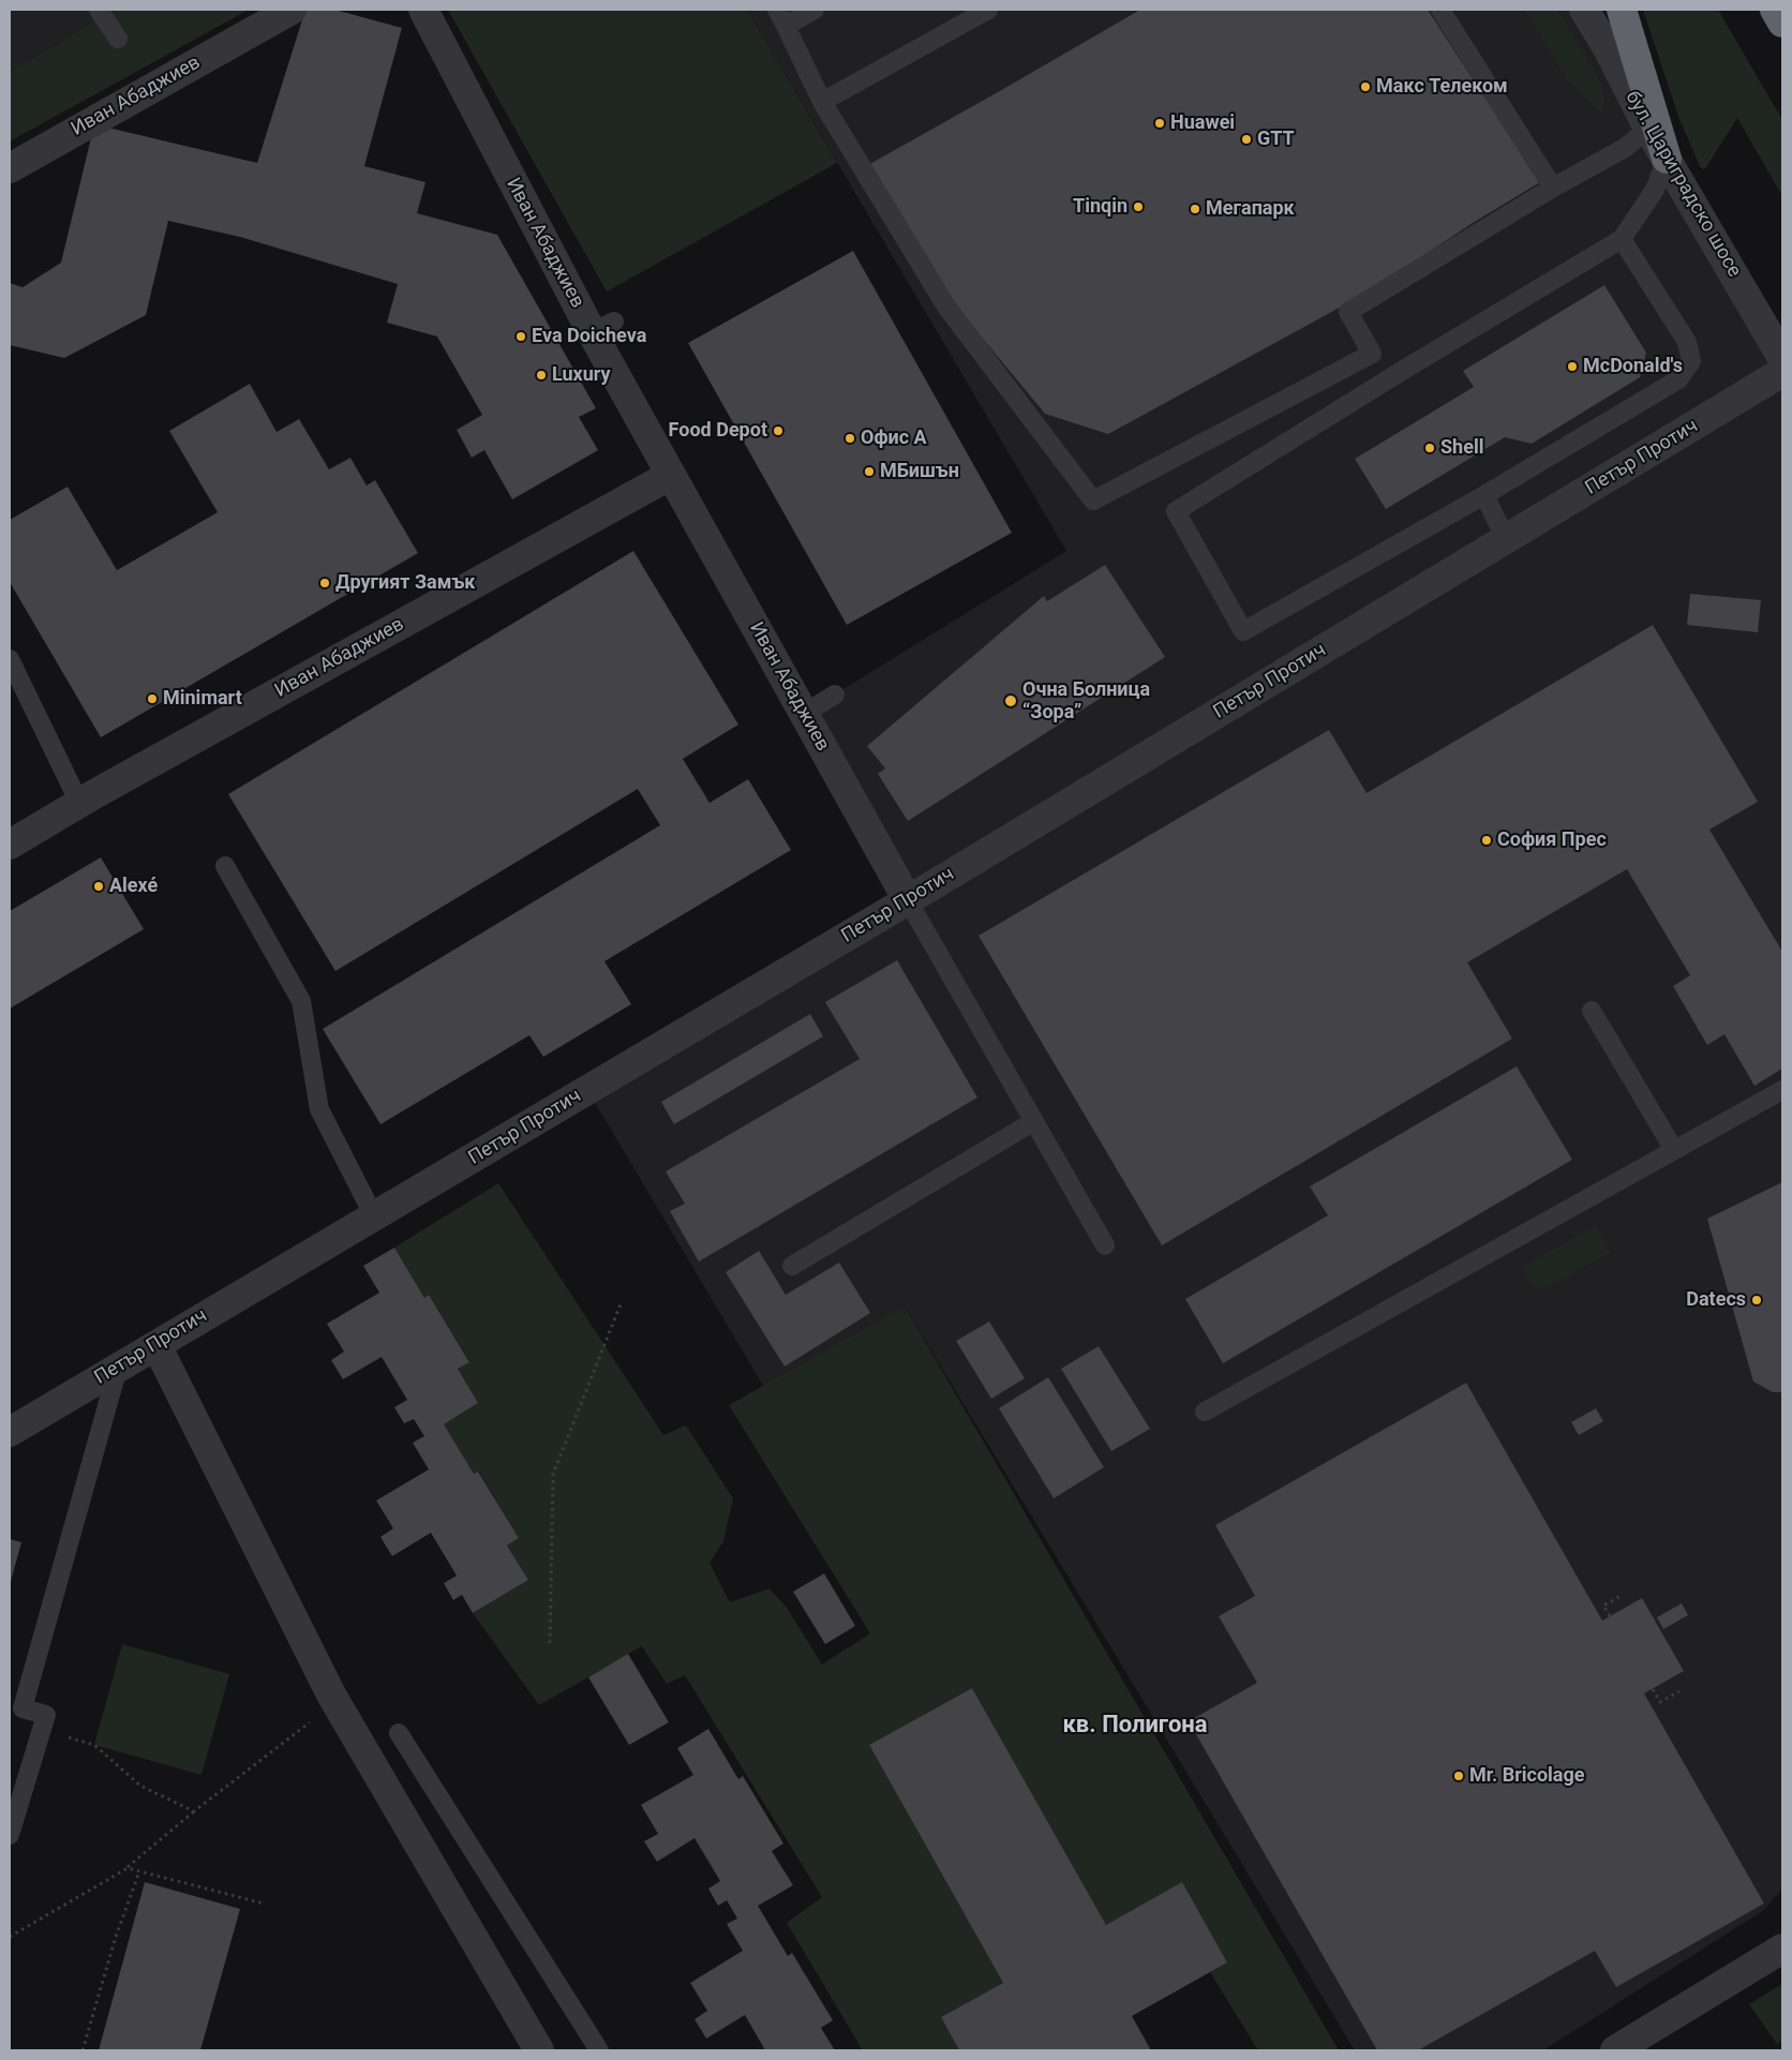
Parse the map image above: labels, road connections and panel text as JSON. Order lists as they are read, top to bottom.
{
  "streets": {
    "street": ["Иван Абаджиев", "бул. Цариградско шосе", "Петър Протич"]
  },
  "crossings": [
    ["Иван Абаджиев", "Петър Протич"]
  ],
  "districts": ["кв. Полигона"],
  "places": [
    "Макс Телеком",
    "Huawei",
    "GTT",
    "Tinqin",
    "Мегапарк",
    "Eva Doicheva",
    "McDonald's",
    "Luxury",
    "Food Depot",
    "Офис А",
    "Shell",
    "МБишън",
    "Другият Замък",
    "Minimart",
    "Очна Болница “Зора”",
    "София Прес",
    "Alexé",
    "Datecs",
    "Mr. Bricolage"
  ]
}
